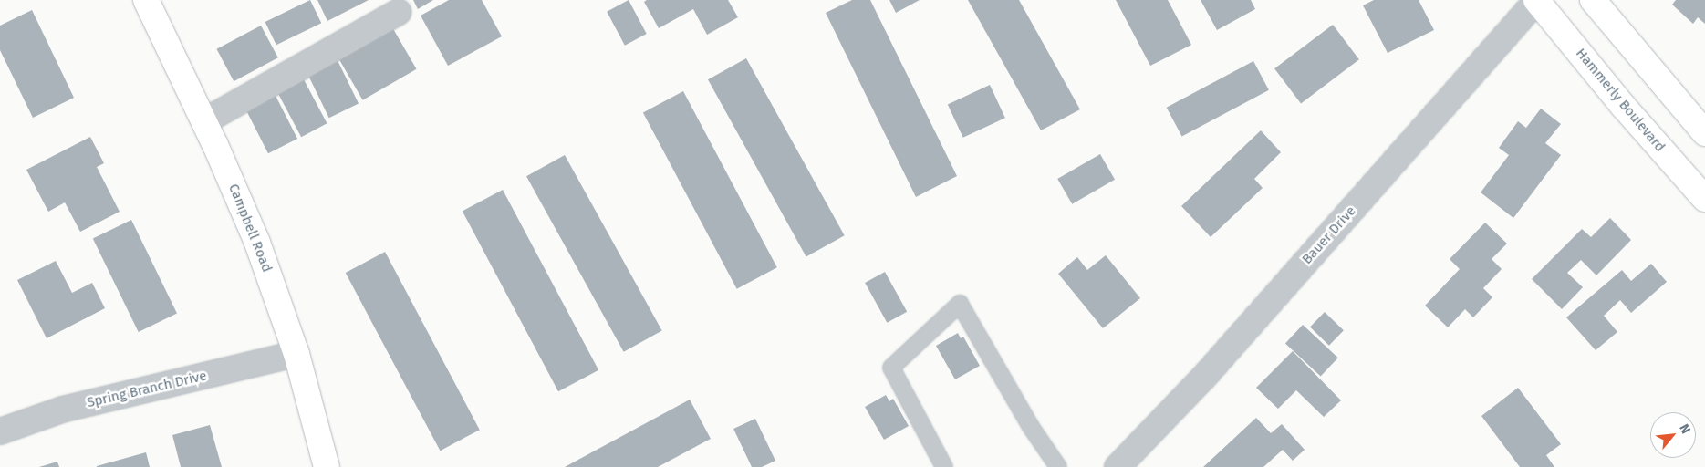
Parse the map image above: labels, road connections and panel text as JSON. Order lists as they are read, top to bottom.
{
  "streets": {
    "street": [
      "Hammerly Boulevard",
      "Campbell Road",
      "Bauer Drive",
      "Spring Branch Drive"
    ]
  },
  "crossings": [
    ["Hammerly Boulevard", "Bauer Drive"],
    ["Campbell Road", "Spring Branch Drive"]
  ],
  "north": "top right"
}
